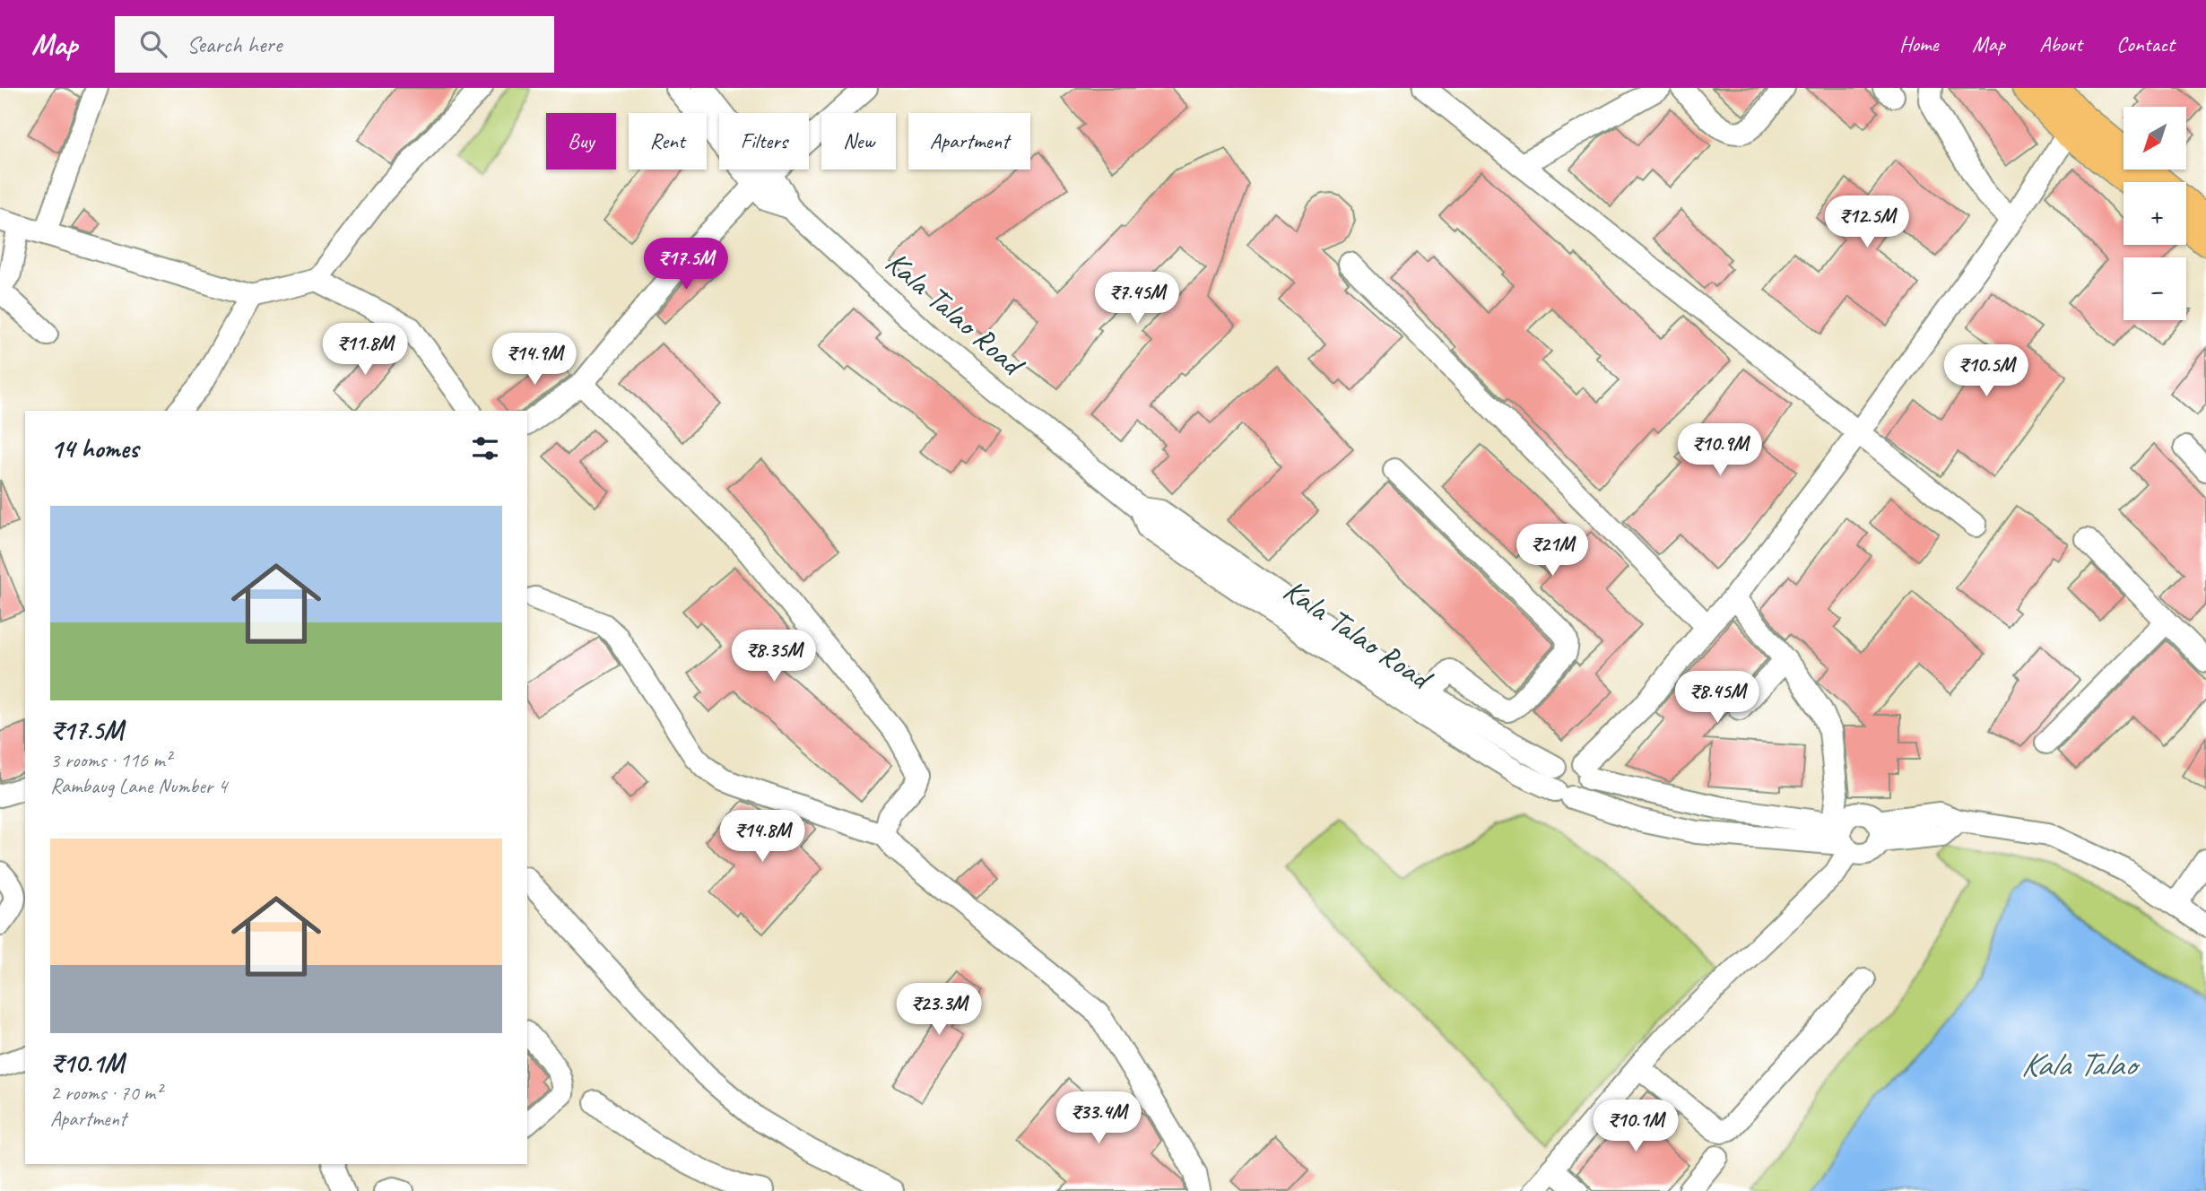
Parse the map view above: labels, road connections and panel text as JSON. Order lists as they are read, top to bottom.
{
  "streets": {
    "street": ["Kala Talao Road"]
  },
  "water": ["Kala Talao"],
  "north": "bottom left",
  "page": {
    "header": "Map",
    "search": "Search here",
    "nav": [
      "Home",
      "Map",
      "About",
      "Contact"
    ],
    "map_buttons": ["+", "−"],
    "chip": [
      "Buy",
      "Rent",
      "Filters",
      "New",
      "Apartment"
    ],
    "price": [
      "₹12.5M",
      "₹17.5M",
      "₹7.45M",
      "₹11.8M",
      "₹14.9M",
      "₹10.5M",
      "₹10.9M",
      "₹21M",
      "₹8.35M",
      "₹8.45M",
      "₹14.8M",
      "₹23.3M",
      "₹33.4M",
      "₹10.1M"
    ],
    "heading": "14 homes",
    "list": [
      {
        "name": "₹17.5M",
        "note": "3 rooms · 116 m² · Rambaug Lane Number 4"
      },
      {
        "name": "₹10.1M",
        "note": "2 rooms · 70 m² · Apartment"
      }
    ]
  }
}
